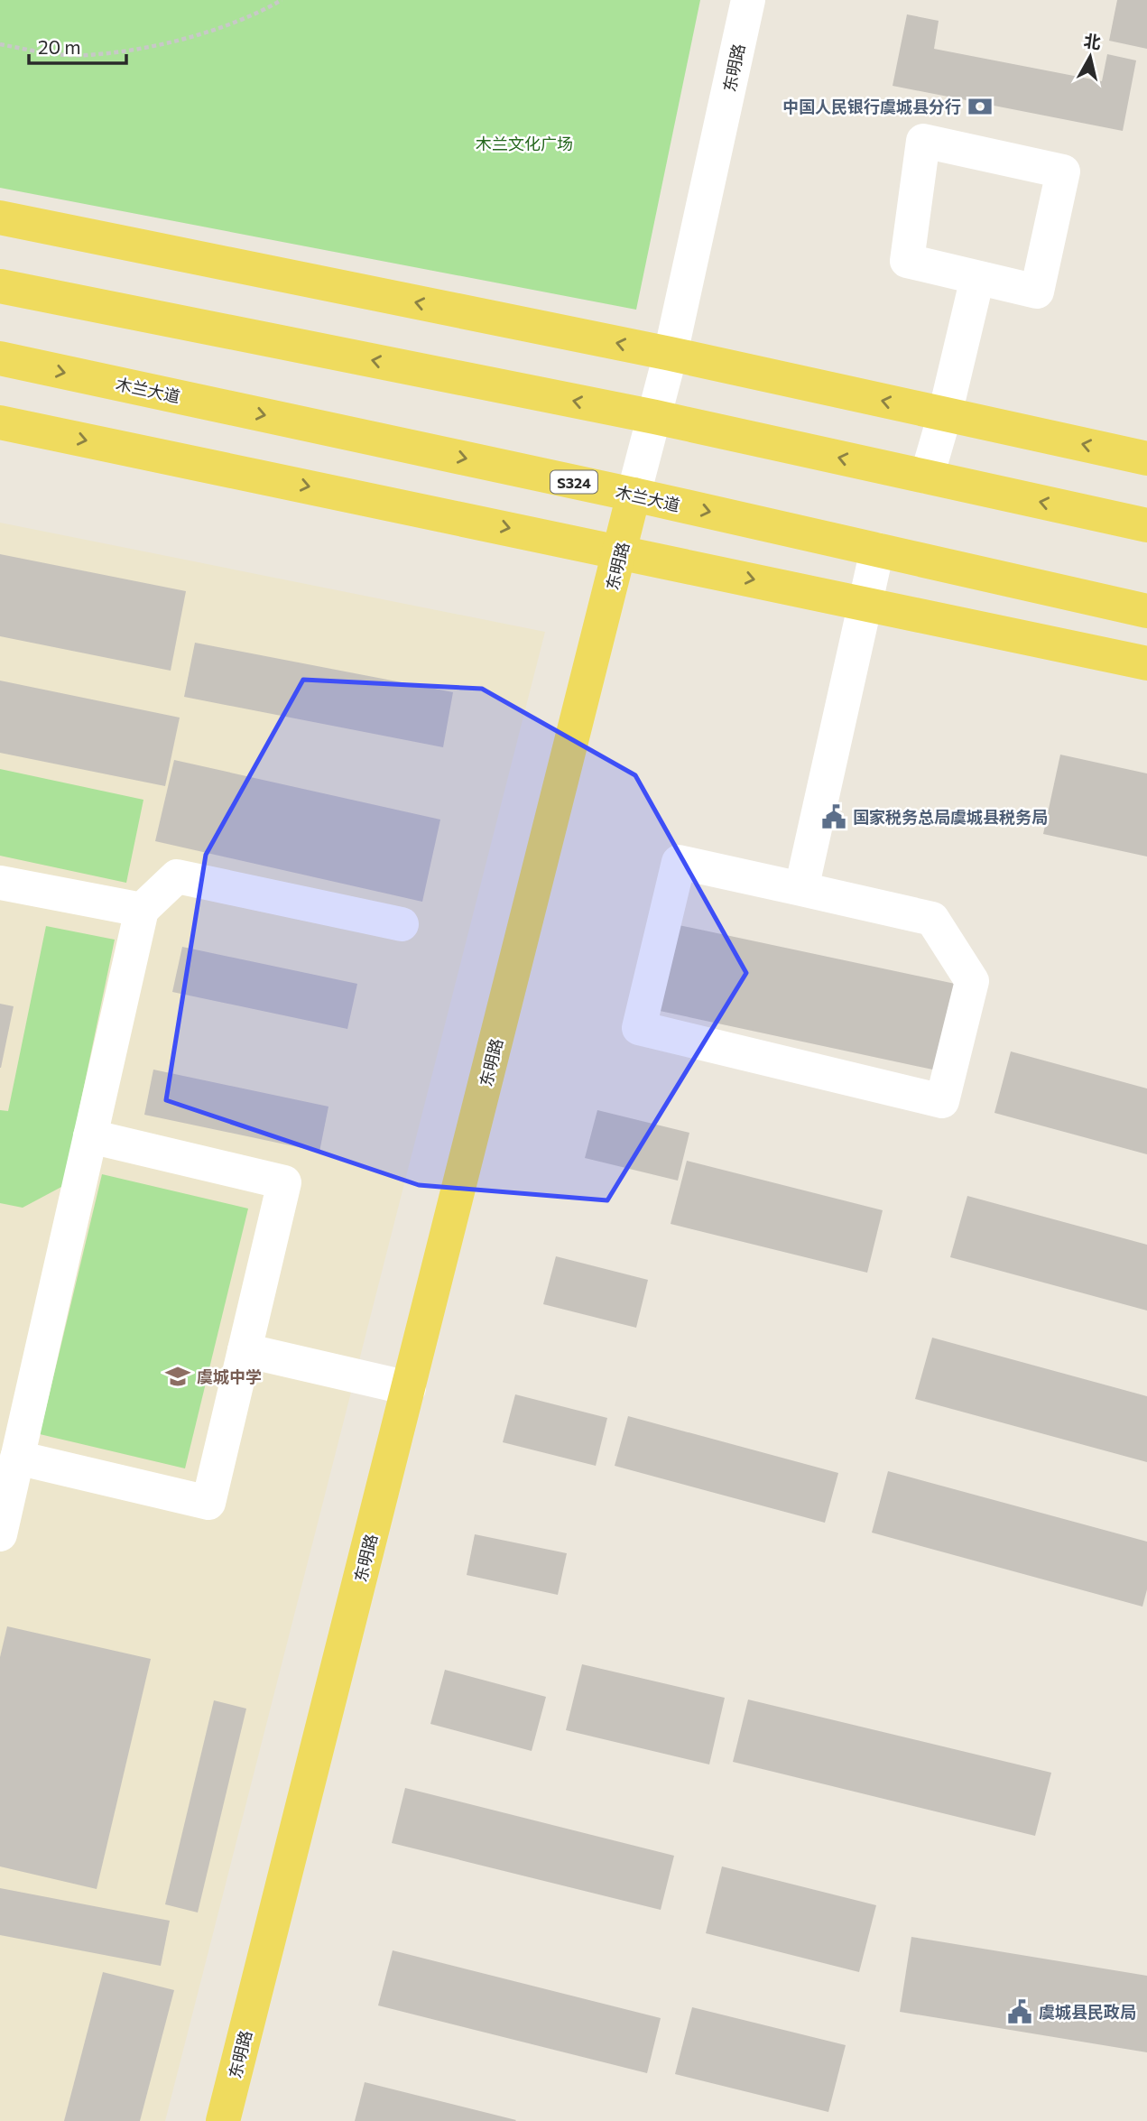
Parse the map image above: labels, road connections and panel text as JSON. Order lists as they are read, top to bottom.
{
  "streets": {
    "main road": ["东明路", "木兰大道", "S324"]
  },
  "crossings": [
    ["东明路", "木兰大道"]
  ],
  "parks": ["木兰文化广场"],
  "places": {
    "bank": ["中国人民银行虞城县分行"],
    "public building": ["国家税务总局虞城县税务局", "虞城县民政局"],
    "school or university": ["虞城中学"]
  },
  "scale_bar": "20 m",
  "north": "top"
}
